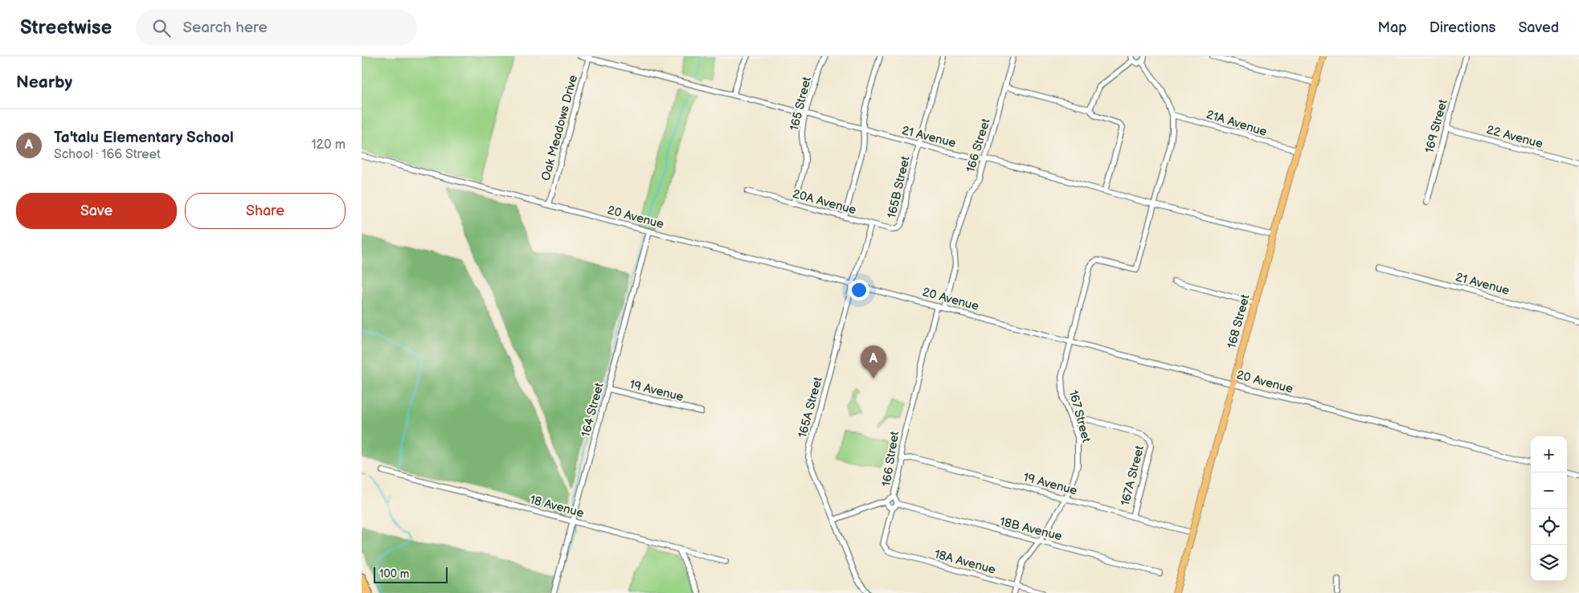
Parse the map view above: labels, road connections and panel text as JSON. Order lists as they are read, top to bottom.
{
  "streets": {
    "main road": ["168 Street"],
    "street": [
      "165 Street",
      "21A Avenue",
      "169 Street",
      "Oak Meadows Drive",
      "21 Avenue",
      "22 Avenue",
      "166 Street",
      "165B Street",
      "20A Avenue",
      "20 Avenue",
      "19 Avenue",
      "165A Street",
      "164 Street",
      "167 Street",
      "167A Street",
      "18 Avenue",
      "18B Avenue",
      "18A Avenue"
    ]
  },
  "crossings": [
    ["165 Street", "21 Avenue"],
    ["165 Street", "20A Avenue"],
    ["21A Avenue", "168 Street"],
    ["169 Street", "22 Avenue"],
    ["Oak Meadows Drive", "21 Avenue"],
    ["Oak Meadows Drive", "20 Avenue"],
    ["21 Avenue", "166 Street"],
    ["21 Avenue", "165B Street"],
    ["21 Avenue", "168 Street"],
    ["21 Avenue", "167 Street"],
    ["166 Street", "20 Avenue"],
    ["166 Street", "19 Avenue"],
    ["166 Street", "18B Avenue"],
    ["166 Street", "18A Avenue"],
    ["165B Street", "20A Avenue"],
    ["20A Avenue", "165A Street"],
    ["20 Avenue", "168 Street"],
    ["20 Avenue", "165A Street"],
    ["20 Avenue", "164 Street"],
    ["20 Avenue", "167 Street"],
    ["168 Street", "19 Avenue"],
    ["19 Avenue", "164 Street"],
    ["19 Avenue", "167 Street"],
    ["19 Avenue", "167A Street"],
    ["164 Street", "18 Avenue"],
    ["167 Street", "167A Street"],
    ["167 Street", "18B Avenue"],
    ["167 Street", "18A Avenue"],
    ["18B Avenue", "18A Avenue"]
  ],
  "scale_bar": "100 m",
  "page": {
    "header": "Streetwise",
    "search": "Search here",
    "nav": ["Map", "Directions", "Saved"],
    "heading": "Nearby",
    "list": [
      {
        "mark": "A",
        "name": "Ta'talu Elementary School",
        "note": "School · 166 Street",
        "value": "120 m"
      }
    ],
    "buttons": ["Save", "Share"],
    "pins": "A",
    "map_buttons": ["+", "−"],
    "scale": "100 m"
  }
}
